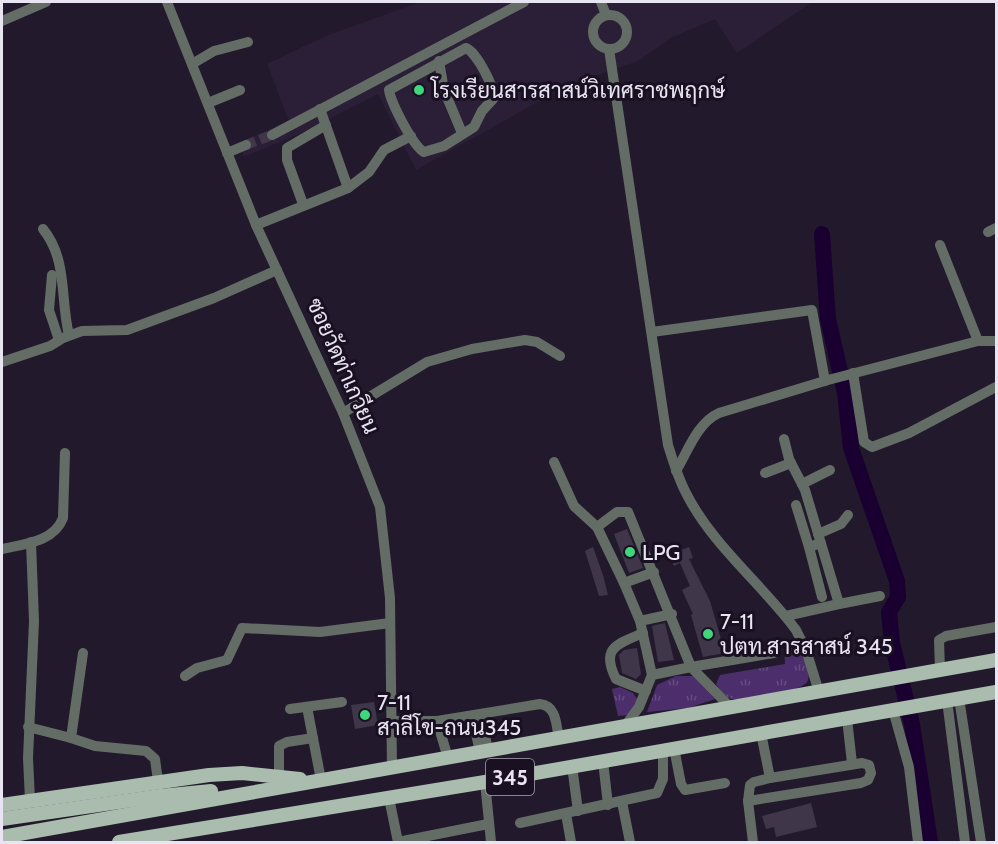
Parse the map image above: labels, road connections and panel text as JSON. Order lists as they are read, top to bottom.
{
  "streets": {
    "main road": ["345"],
    "street": ["ซอยวัดท่าเกวียน"]
  },
  "crossings": [
    ["ซอยวัดท่าเกวียน", "345"]
  ],
  "places": [
    "โรงเรียนสารสาสน์วิเทศราชพฤกษ์",
    "LPG",
    "7-11 ปตท.สารสาสน์ 345",
    "7-11 สาลีโข-ถนน345"
  ]
}
